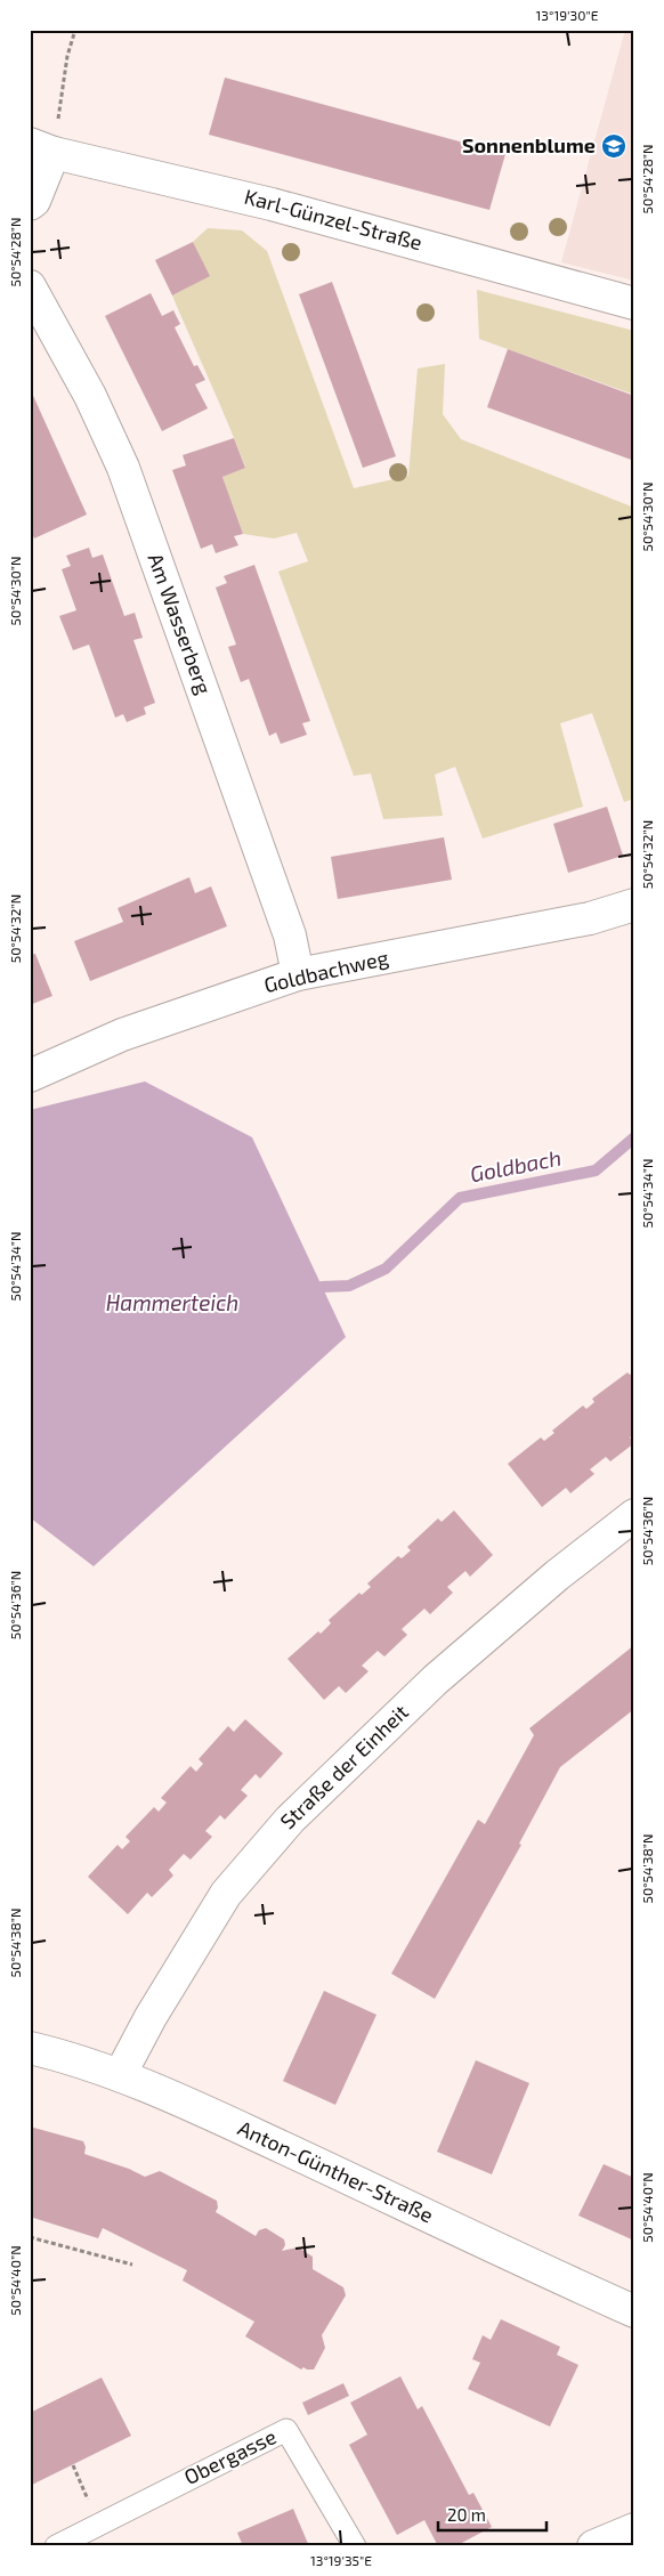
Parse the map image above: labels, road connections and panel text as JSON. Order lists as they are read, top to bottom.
{
  "streets": {
    "street": [
      "Karl-Günzel-Straße",
      "Am Wasserberg",
      "Goldbachweg",
      "Straße der Einheit",
      "Anton-Günther-Straße"
    ],
    "lane": ["Obergasse"]
  },
  "crossings": [
    ["Am Wasserberg", "Goldbachweg"],
    ["Straße der Einheit", "Anton-Günther-Straße"]
  ],
  "water": ["Goldbach", "Hammerteich"],
  "places": {
    "school or university": ["Sonnenblume"]
  },
  "scale_bar": "20 m",
  "coordinates": [
    "13°19'30\"E",
    "50°54'28\"N",
    "50°54'30\"N",
    "50°54'32\"N",
    "50°54'34\"N",
    "50°54'36\"N",
    "50°54'38\"N",
    "50°54'40\"N",
    "13°19'35\"E"
  ]
}
